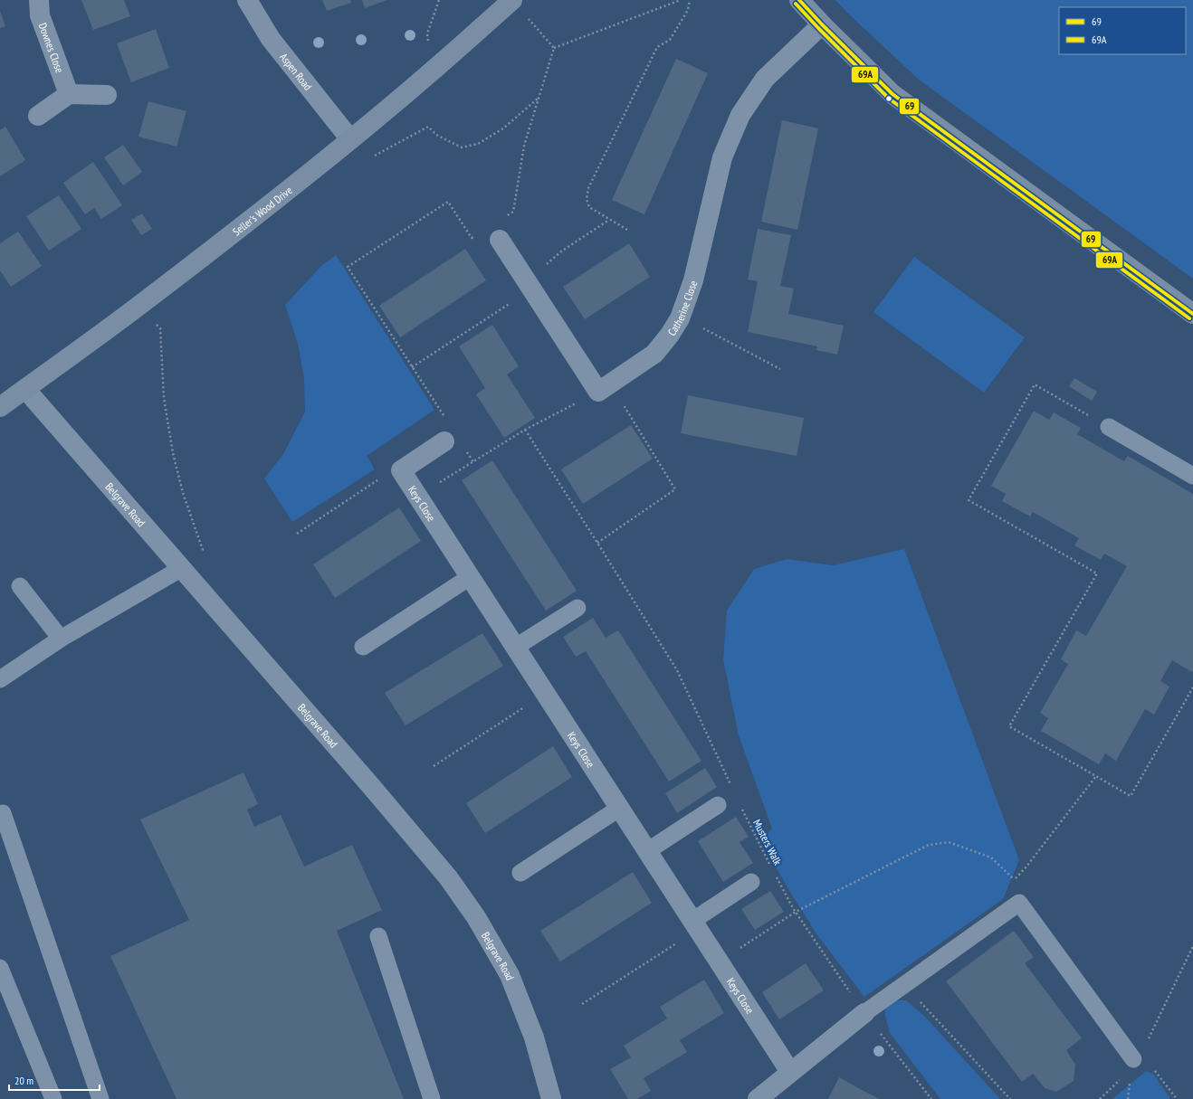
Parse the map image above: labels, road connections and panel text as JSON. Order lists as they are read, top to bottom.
{
  "streets": {
    "street": [
      "Downes Close",
      "Aspen Road",
      "Seller's Wood Drive",
      "Catherine Close",
      "Keys Close",
      "Belgrave Road"
    ],
    "path": ["Musters Walk"]
  },
  "crossings": [
    ["Aspen Road", "Seller's Wood Drive"],
    ["Seller's Wood Drive", "Belgrave Road"]
  ],
  "lines": ["transit line 69", "transit line 69A"],
  "legend": ["69", "69A"],
  "scale_bar": "20 m"
}
